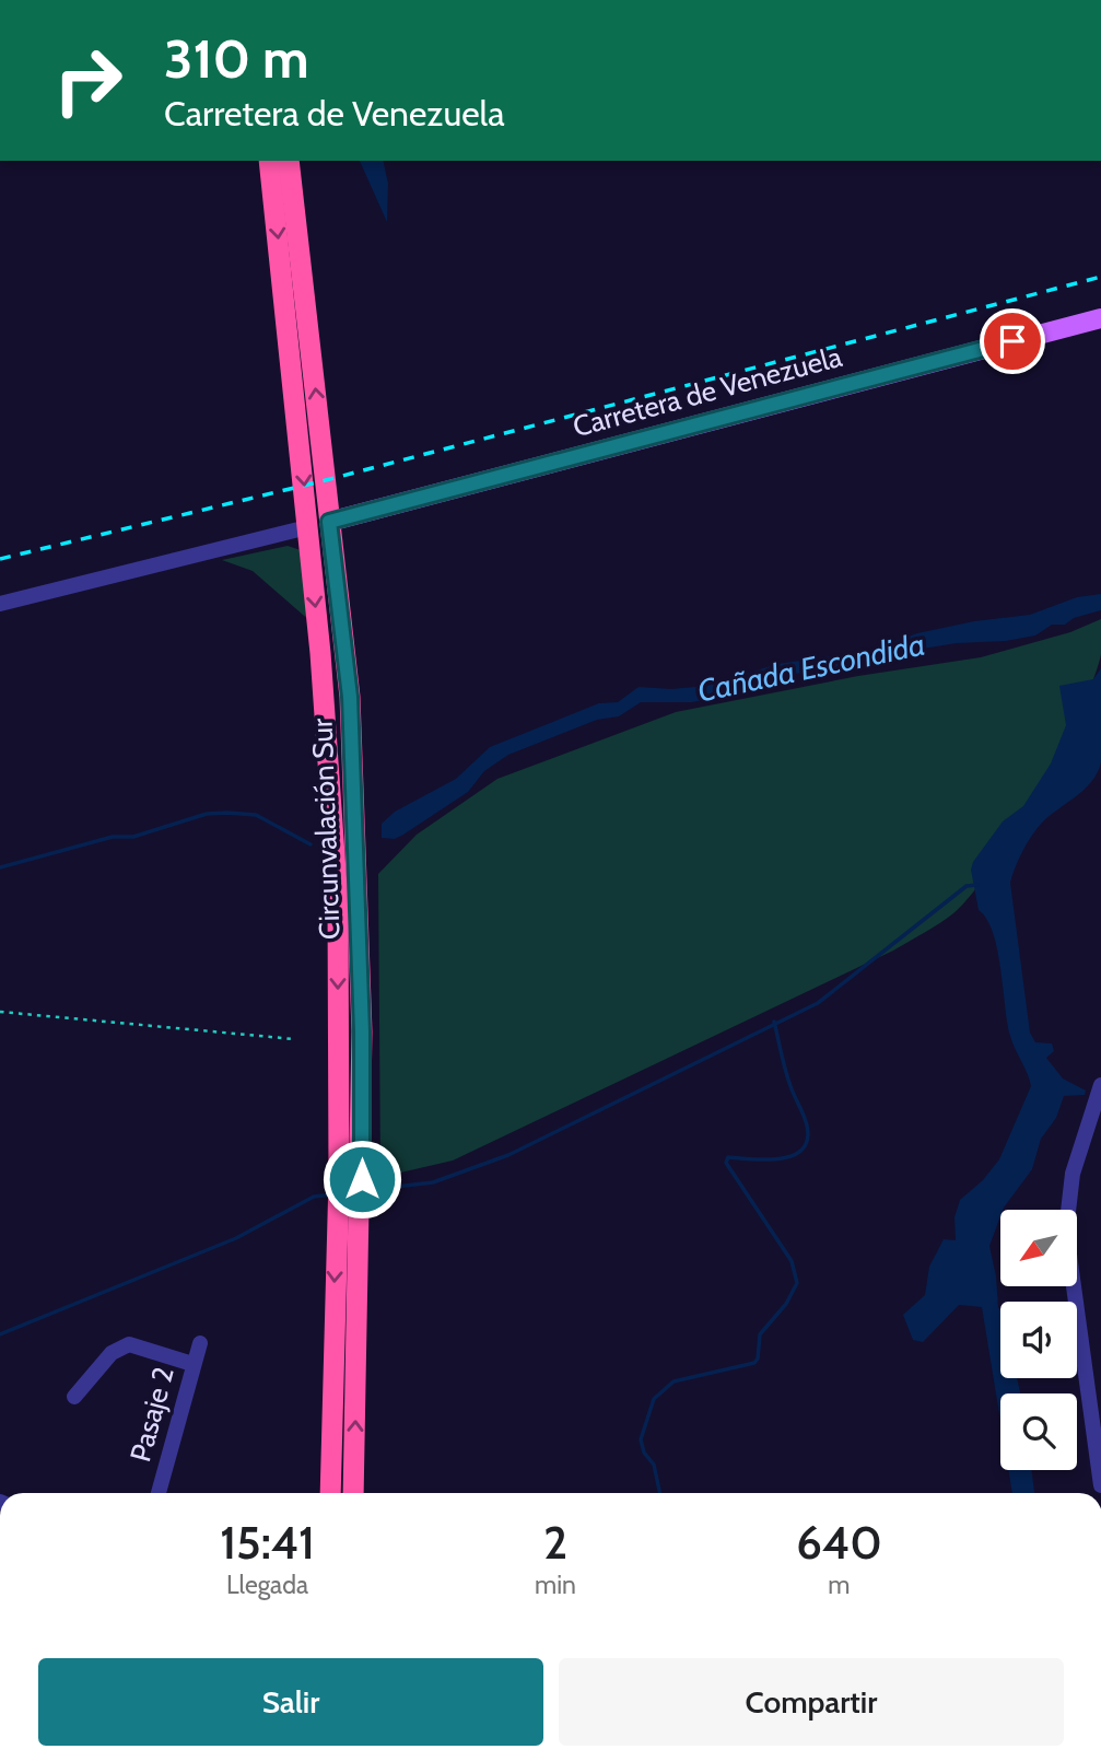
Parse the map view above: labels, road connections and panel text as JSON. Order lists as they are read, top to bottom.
{
  "streets": {
    "highway": ["Circunvalación Sur"],
    "main road": ["Carretera de Venezuela"],
    "street": ["Pasaje 2"]
  },
  "crossings": [
    ["Carretera de Venezuela", "Circunvalación Sur"]
  ],
  "water": ["Cañada Escondida"],
  "north": "bottom left",
  "page": {
    "turn": ["310 m", "Carretera de Venezuela"],
    "eta": [
      "15:41",
      "Llegada",
      "2",
      "min",
      "640",
      "m"
    ],
    "buttons": ["Salir", "Compartir"]
  }
}
